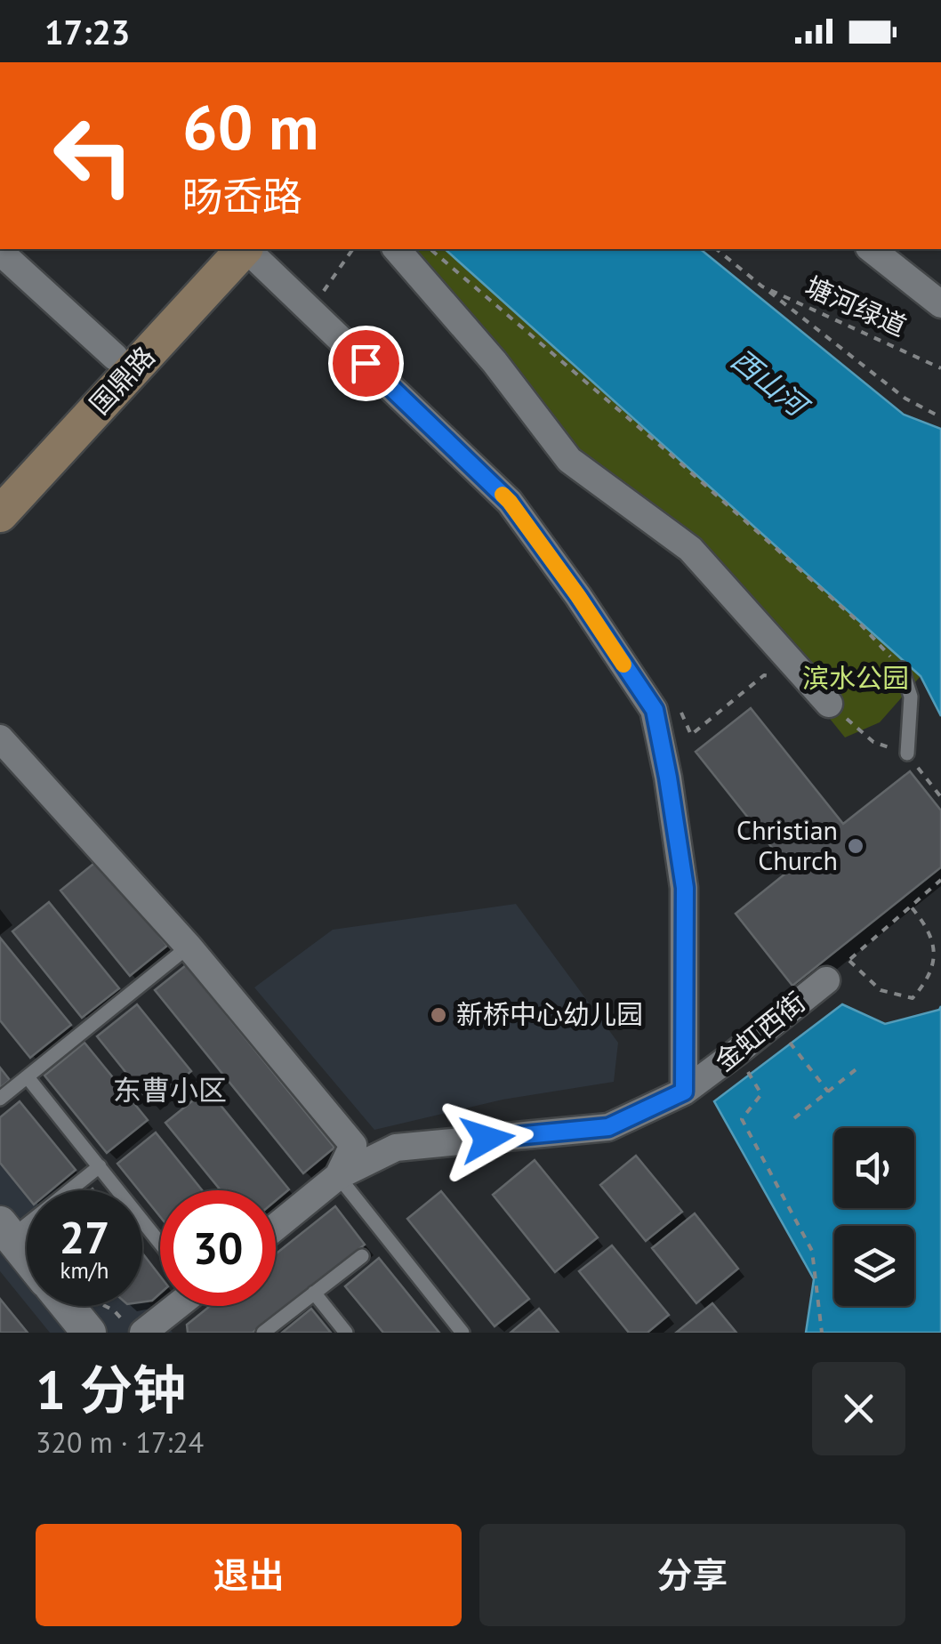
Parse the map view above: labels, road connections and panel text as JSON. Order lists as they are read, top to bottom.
{
  "streets": {
    "main road": ["国鼎路"],
    "street": ["金虹西街"],
    "path": ["塘河绿道"]
  },
  "districts": ["东曹小区"],
  "water": ["西山河"],
  "parks": ["滨水公园"],
  "places": ["Christian Church", "新桥中心幼儿园"],
  "page": {
    "status": "17:23",
    "turn": ["60 m", "旸岙路"],
    "speed": "27 km/h",
    "limit": "30",
    "heading": ["1 分钟", "320 m · 17:24"],
    "buttons": ["退出", "分享"]
  }
}
